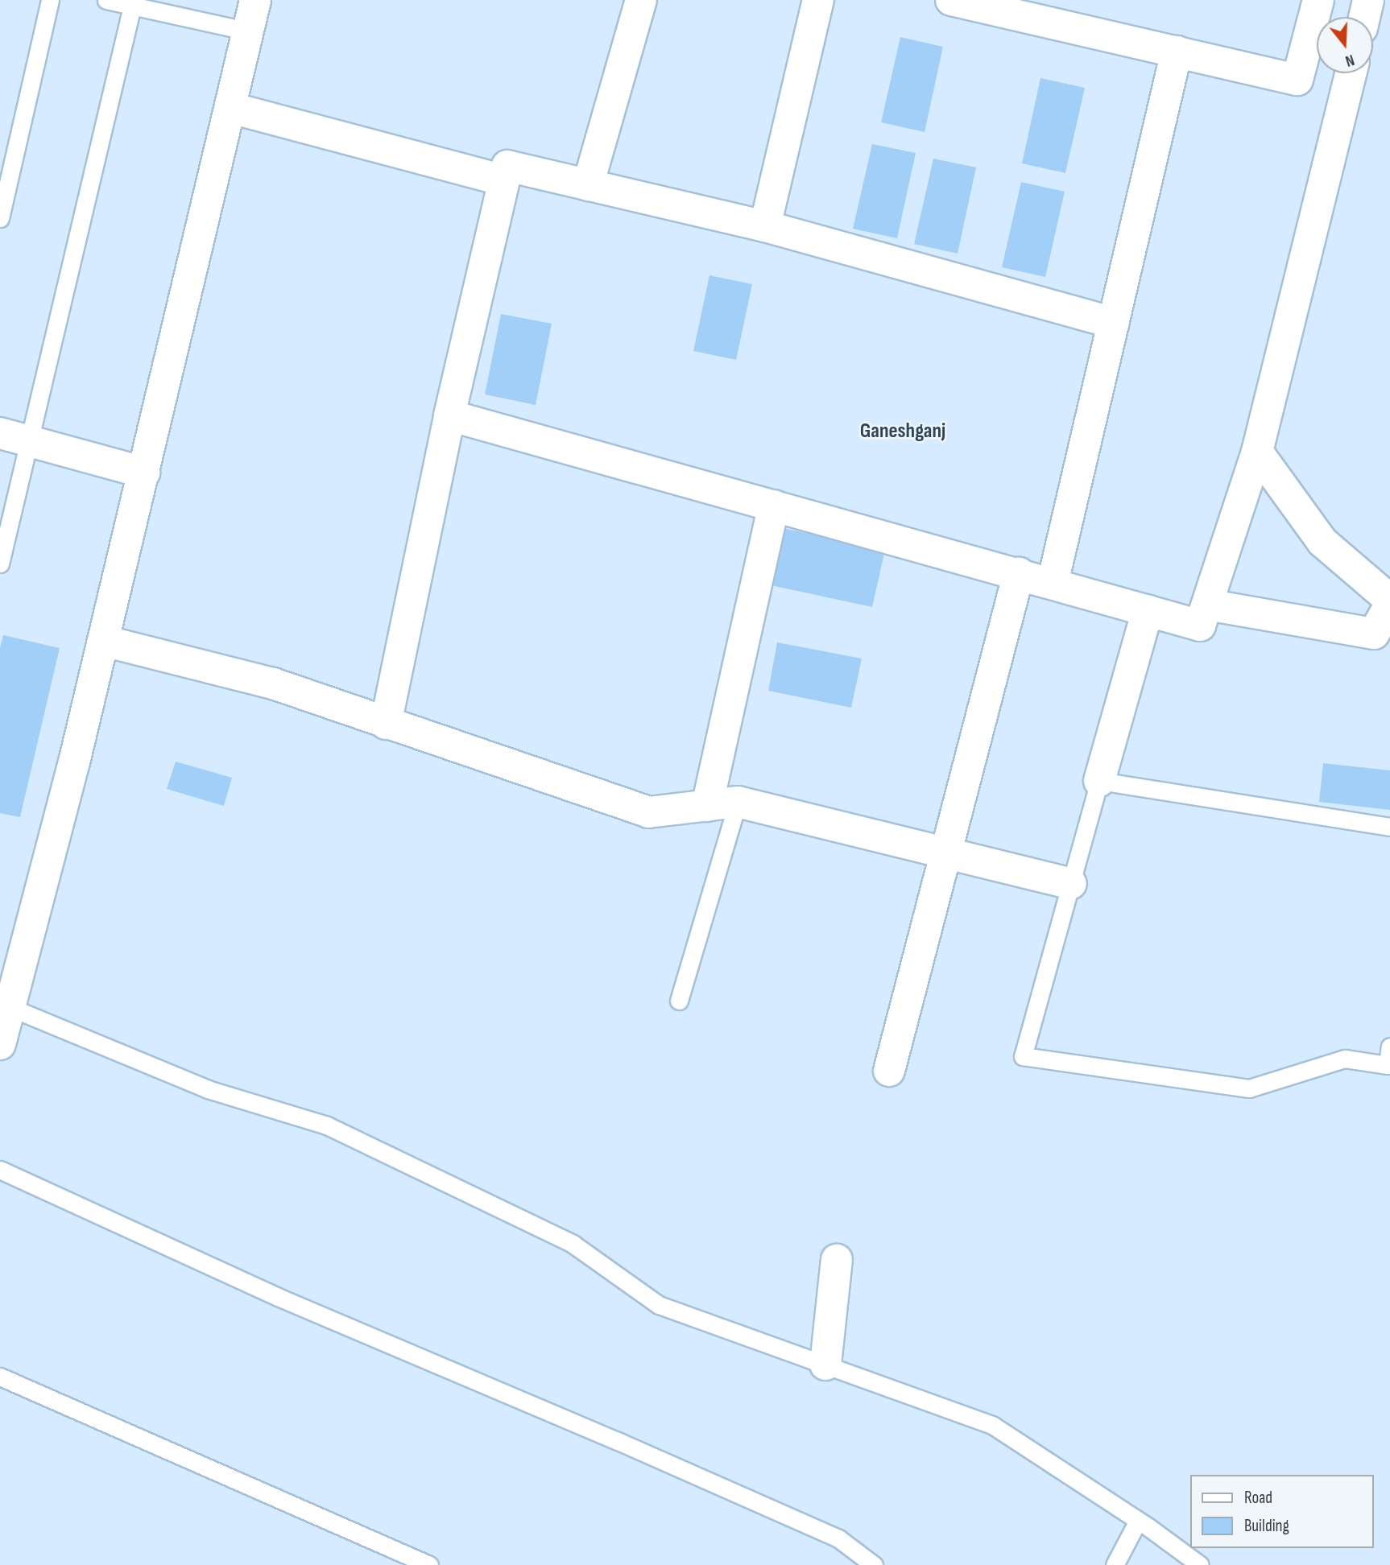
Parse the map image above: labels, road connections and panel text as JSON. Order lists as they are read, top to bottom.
{
  "districts": ["Ganeshganj"],
  "legend": ["Road", "Building"],
  "north": "bottom"
}
